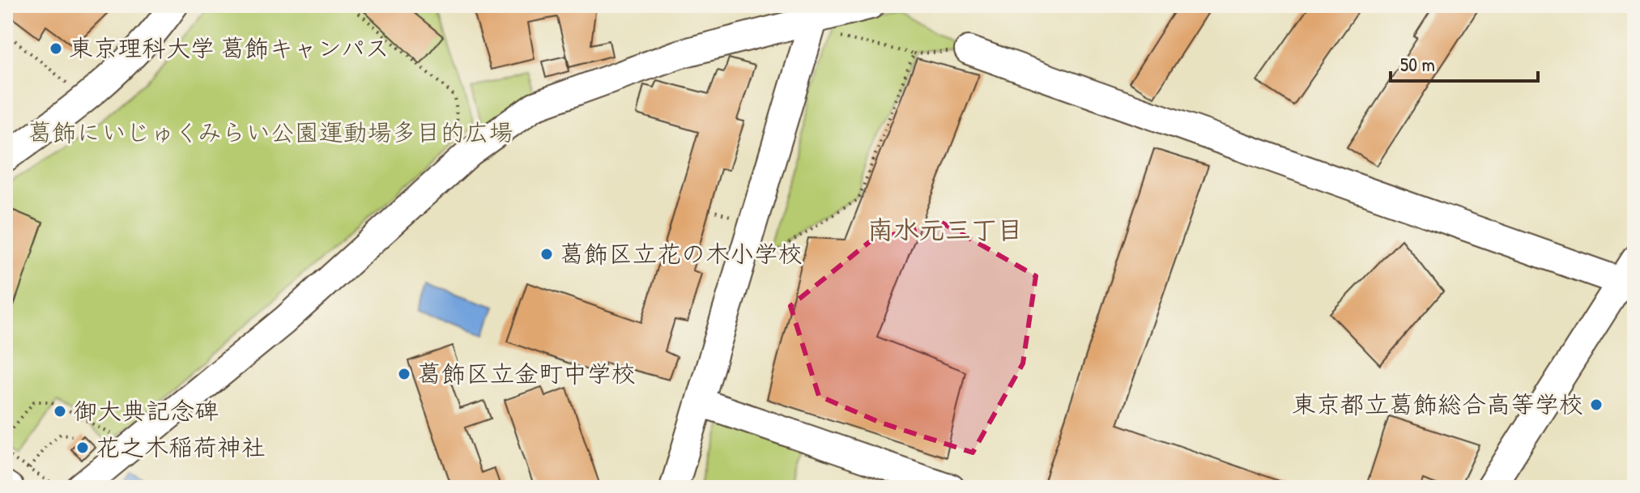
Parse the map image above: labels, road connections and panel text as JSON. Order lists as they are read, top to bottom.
{
  "districts": ["南水元三丁目"],
  "parks": ["葛飾にいじゅくみらい公園運動場多目的広場"],
  "places": [
    "東京理科大学 葛飾キャンパス",
    "葛飾区立花の木小学校",
    "葛飾区立金町中学校",
    "東京都立葛飾総合高等学校",
    "御大典記念碑",
    "花之木稲荷神社"
  ],
  "scale_bar": "50 m"
}
